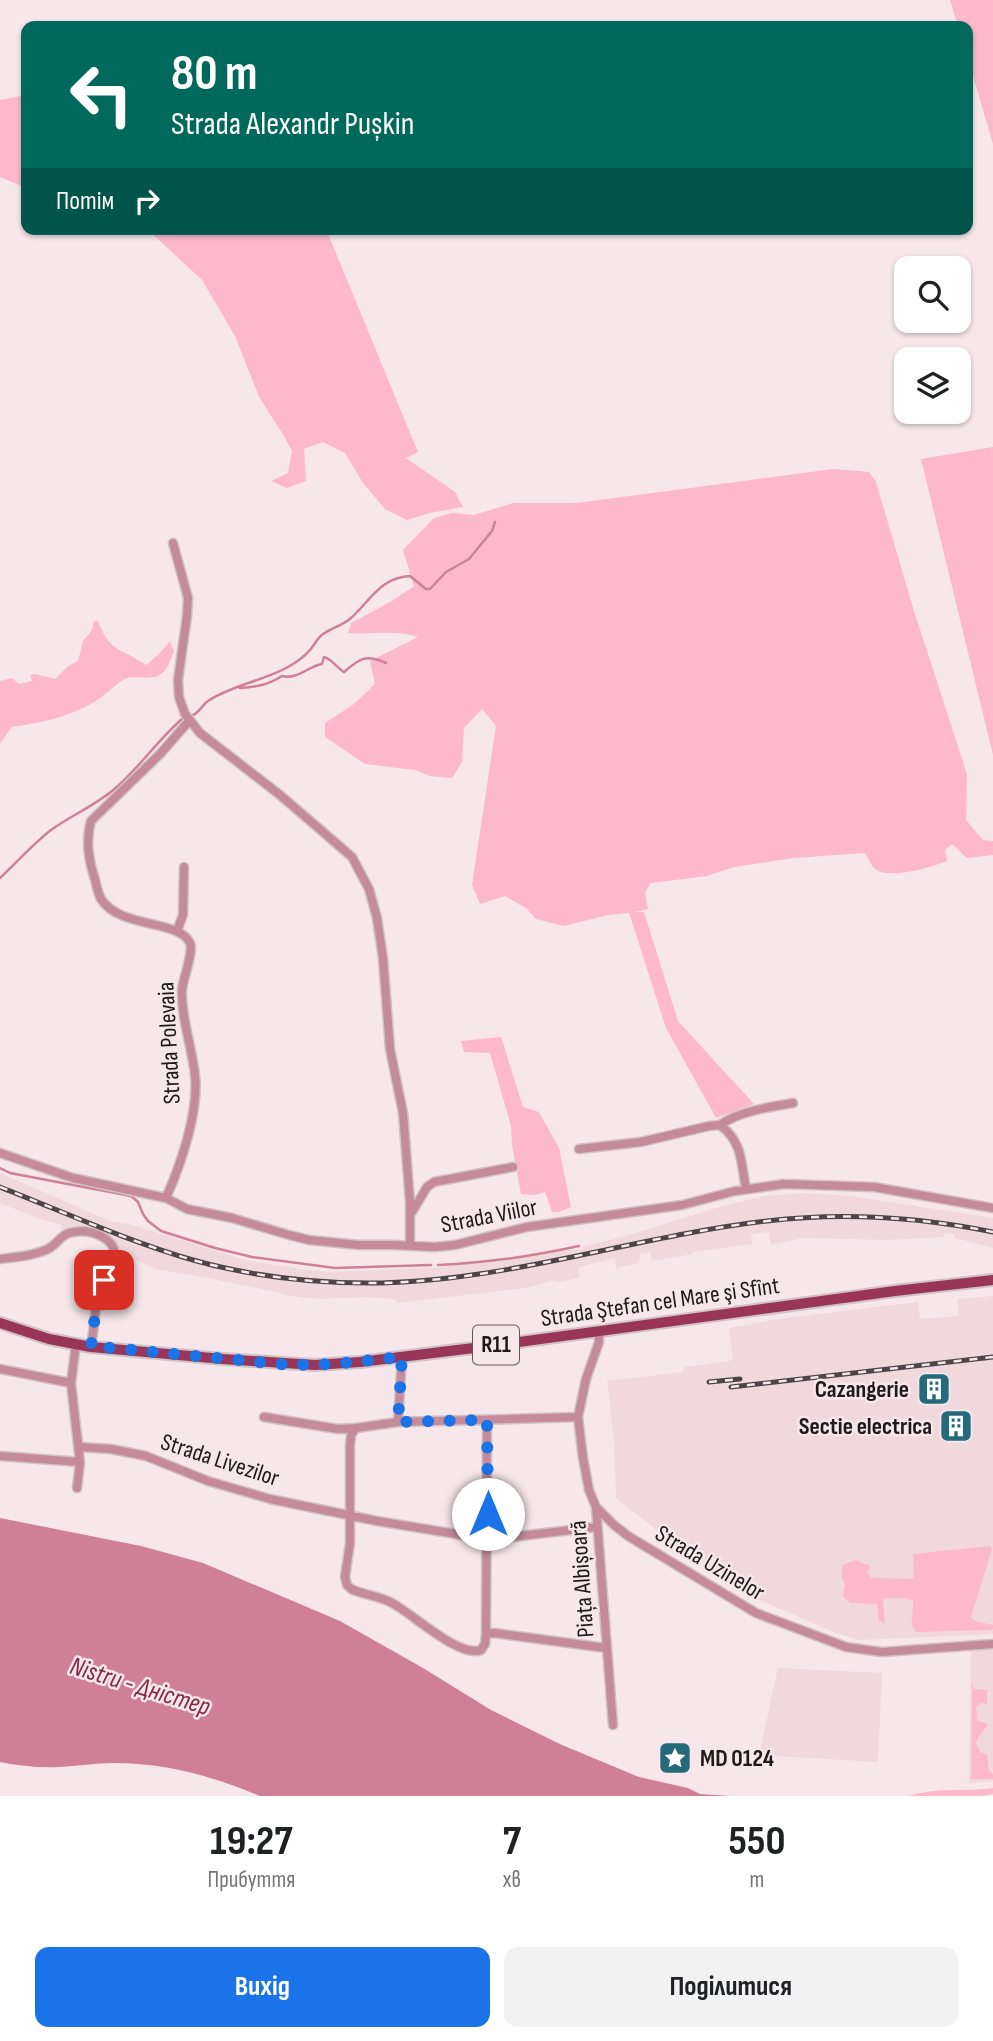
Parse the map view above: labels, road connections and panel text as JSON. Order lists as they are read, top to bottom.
{
  "streets": {
    "main road": ["Strada Ştefan cel Mare şi Sfînt", "R11"],
    "street": [
      "Strada Polevaia",
      "Strada Viilor",
      "Strada Livezilor",
      "Strada Uzinelor",
      "Piața Albișoară"
    ]
  },
  "crossings": [
    ["Strada Polevaia", "Strada Viilor"],
    ["Strada Livezilor", "Piața Albișoară"],
    ["Strada Uzinelor", "Piața Albișoară"]
  ],
  "water": ["Nistru - Дністер"],
  "places": {
    "building": ["Cazangerie", "Sectie electrica"],
    "place": ["MD 0124"]
  },
  "page": {
    "turn": ["80 m", "Strada Alexandr Pușkin"],
    "then": "Потім",
    "eta": [
      "19:27",
      "Прибуття",
      "7",
      "хв",
      "550",
      "m"
    ],
    "buttons": ["Вихід", "Поділитися"]
  }
}
